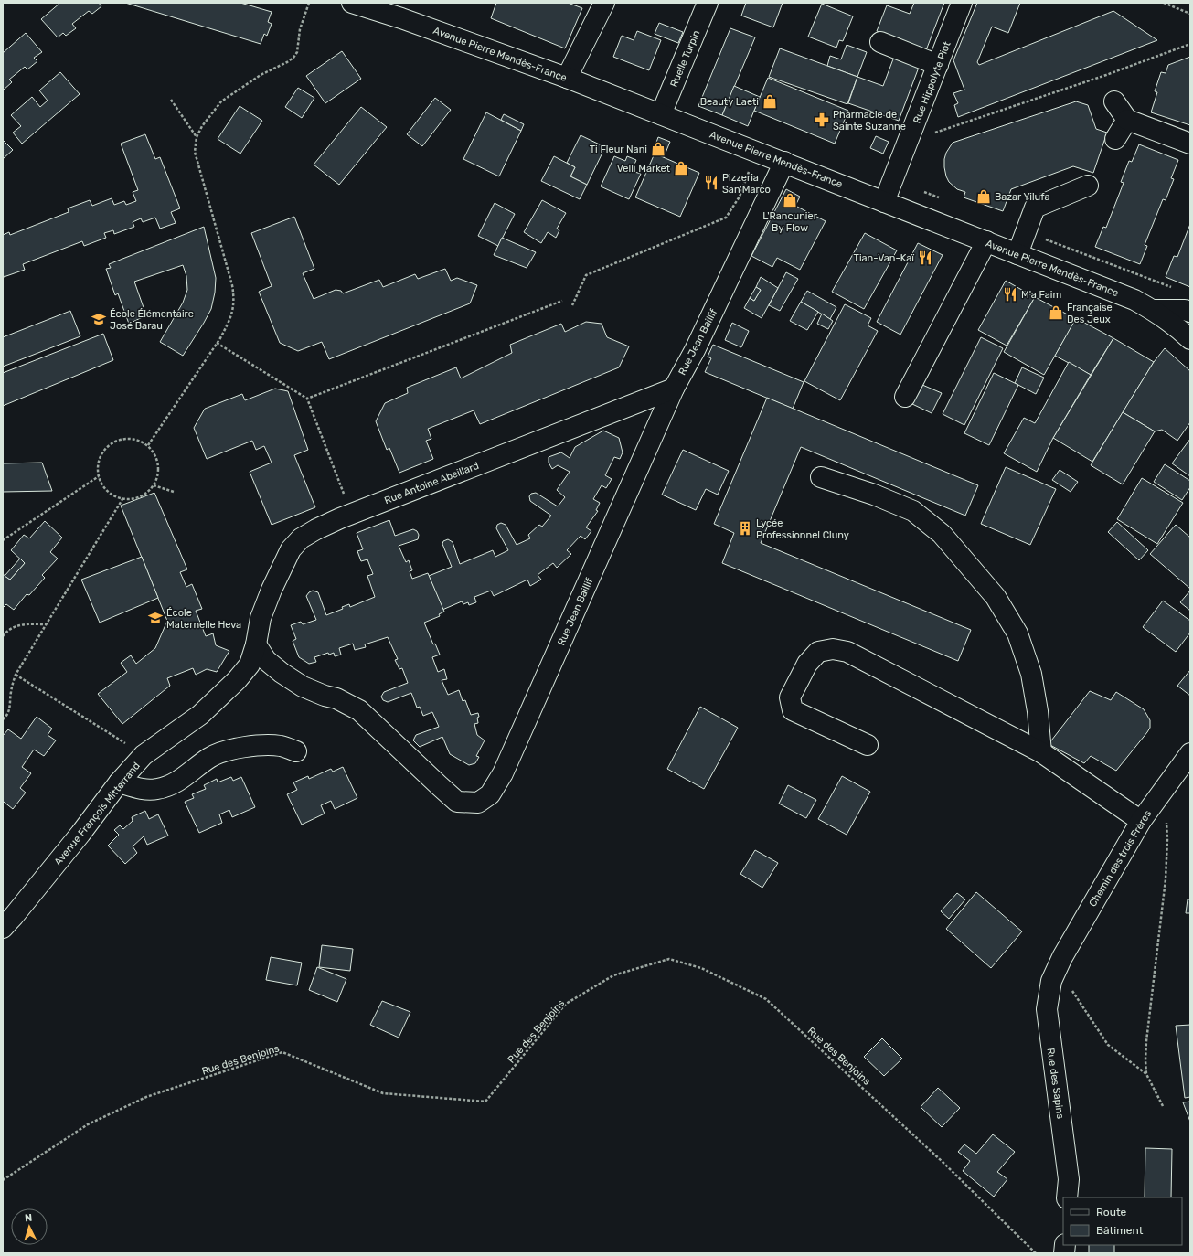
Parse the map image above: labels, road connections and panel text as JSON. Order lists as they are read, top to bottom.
{
  "streets": {
    "street": [
      "Avenue Pierre Mendès-France",
      "Ruelle Turpin",
      "Rue Hippolyte Piot",
      "Rue Jean Baillif",
      "Rue Antoine Abeillard",
      "Avenue François Mitterrand",
      "Chemin des trois Frères",
      "Rue des Sapins"
    ],
    "path": ["Rue des Benjoins"]
  },
  "crossings": [
    ["Avenue Pierre Mendès-France", "Ruelle Turpin"],
    ["Avenue Pierre Mendès-France", "Rue Hippolyte Piot"],
    ["Avenue Pierre Mendès-France", "Rue Jean Baillif"],
    ["Rue Jean Baillif", "Rue Antoine Abeillard"],
    ["Rue Jean Baillif", "Avenue François Mitterrand"],
    ["Rue Antoine Abeillard", "Avenue François Mitterrand"],
    ["Chemin des trois Frères", "Rue des Sapins"]
  ],
  "places": {
    "shop": [
      "Beauty Laeti",
      "Ti Fleur Nani",
      "Velli Market",
      "Bazar Yilufa",
      "L'Rancunier By Flow",
      "Française Des Jeux"
    ],
    "pharmacy": ["Pharmacie de Sainte Suzanne"],
    "restaurant": ["Pizzeria San'Marco", "Tian-Van-Kaï", "M'a Faim"],
    "school or university": ["École Élémentaire José Barau", "École Maternelle Heva"],
    "building": ["Lycée Professionnel Cluny"]
  },
  "legend": ["Route", "Bâtiment"],
  "north": "top"
}
